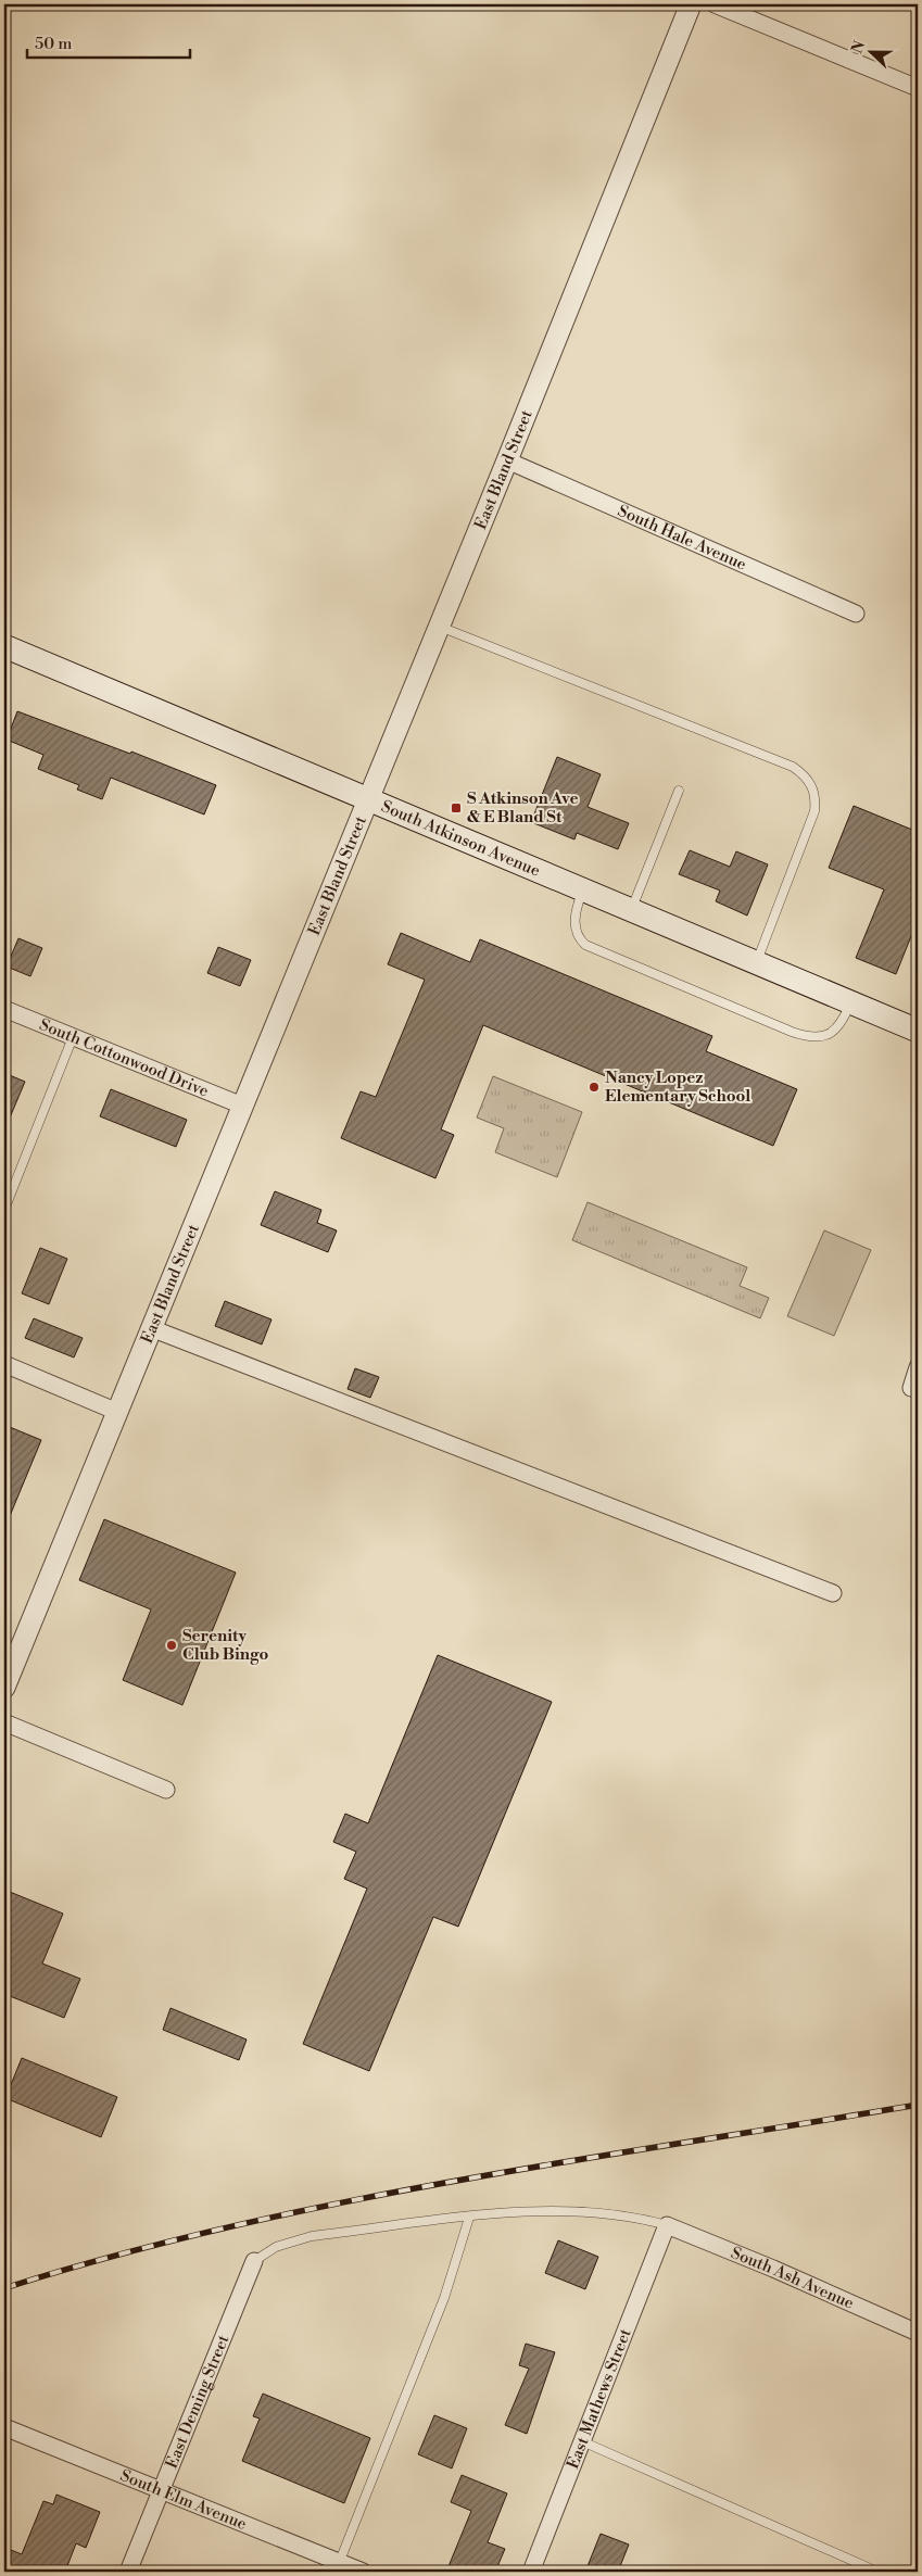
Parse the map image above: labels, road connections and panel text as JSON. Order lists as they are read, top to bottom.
{
  "streets": {
    "main road": ["South Atkinson Avenue"],
    "street": [
      "East Bland Street",
      "South Hale Avenue",
      "South Cottonwood Drive",
      "South Ash Avenue",
      "East Mathews Street",
      "East Deming Street",
      "South Elm Avenue"
    ]
  },
  "crossings": [
    ["East Bland Street", "South Hale Avenue"],
    ["East Bland Street", "South Atkinson Avenue"],
    ["East Bland Street", "South Cottonwood Drive"],
    ["South Ash Avenue", "East Mathews Street"],
    ["East Deming Street", "South Elm Avenue"]
  ],
  "places": {
    "transit": ["S Atkinson Ave & E Bland St"],
    "other": ["Nancy Lopez Elementary School", "Serenity Club Bingo"]
  },
  "scale_bar": "50 m",
  "north": "left"
}
